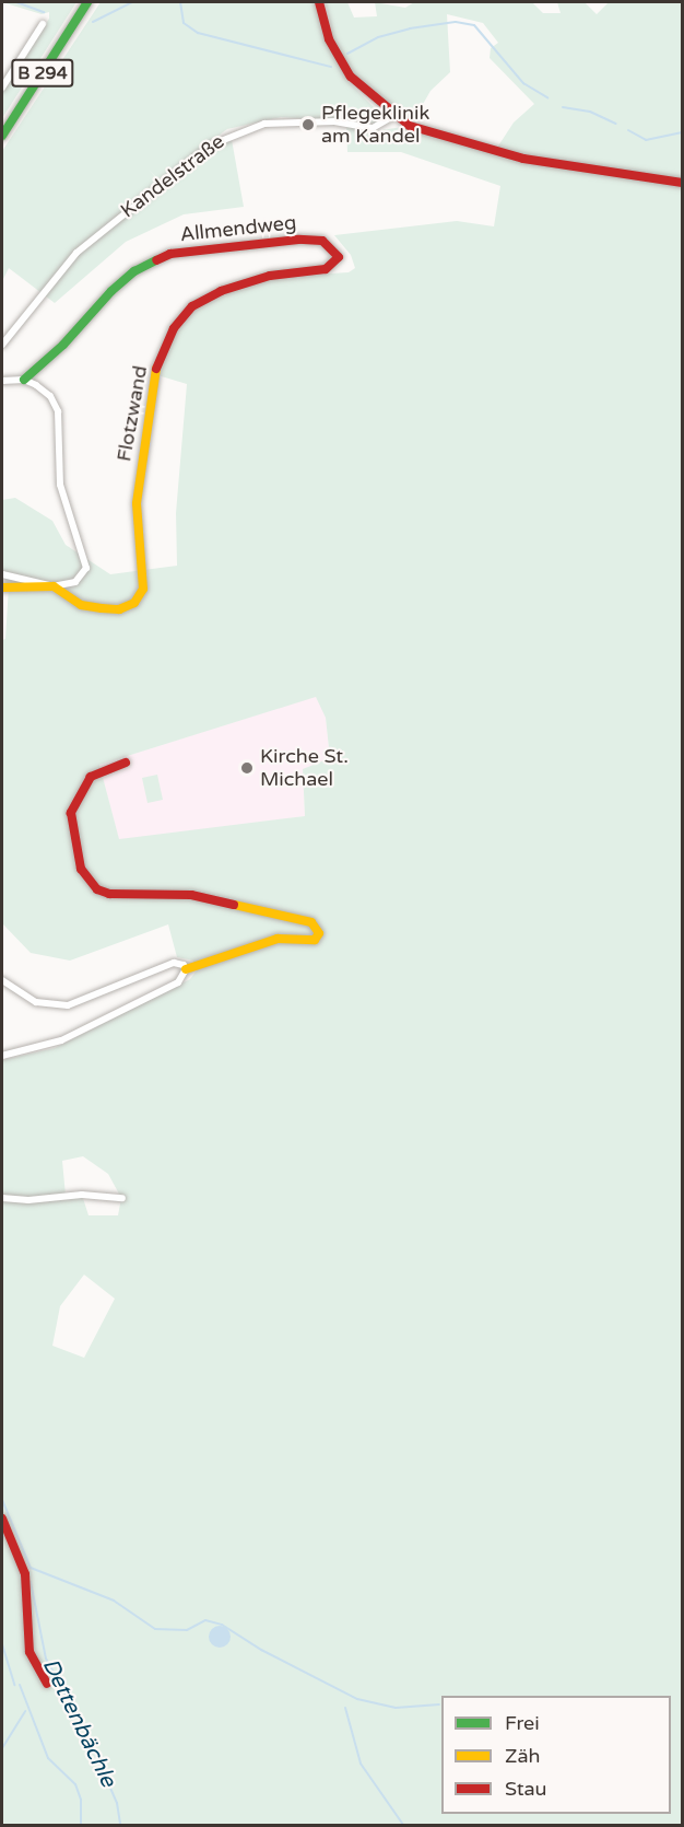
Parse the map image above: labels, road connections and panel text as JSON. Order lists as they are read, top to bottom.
{
  "streets": {
    "main road": ["B 294", "Allmendweg", "Flotzwand"],
    "street": ["Kandelstraße"]
  },
  "crossings": [
    ["Allmendweg", "Flotzwand"]
  ],
  "water": ["Dettenbächle"],
  "places": ["Pflegeklinik am Kandel", "Kirche St. Michael"],
  "legend": ["Frei", "Zäh", "Stau"]
}
